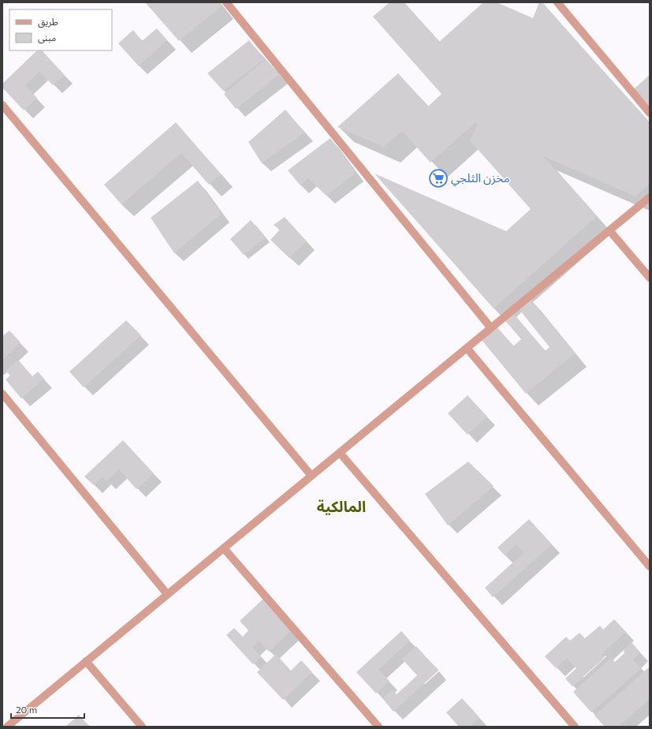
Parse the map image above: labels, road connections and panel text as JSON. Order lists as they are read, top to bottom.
{
  "districts": ["المالكية"],
  "places": {
    "supermarket": ["مخزن الثلجي"]
  },
  "legend": ["طريق", "مبنى"],
  "scale_bar": "20 m"
}
